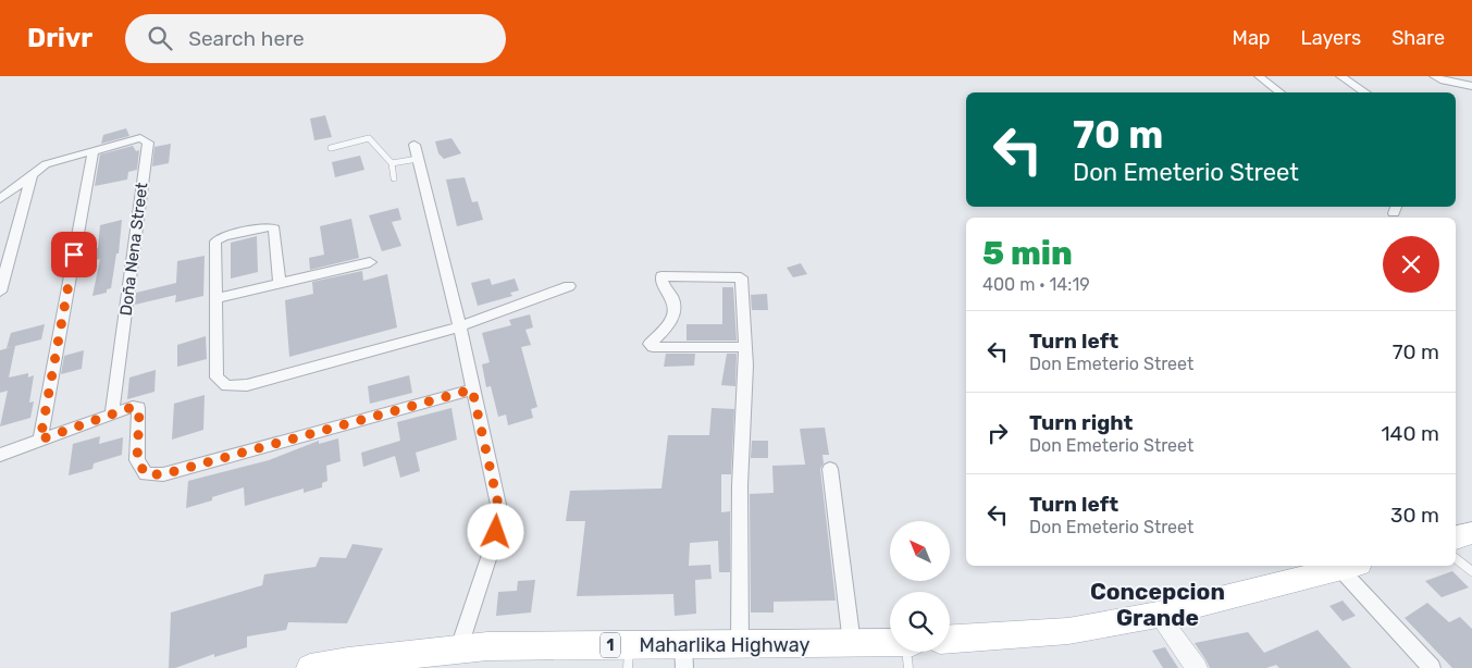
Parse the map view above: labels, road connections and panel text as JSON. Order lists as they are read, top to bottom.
{
  "streets": {
    "main road": ["1", "Maharlika Highway"],
    "street": ["Doña Nena Street"]
  },
  "districts": ["Concepcion Grande"],
  "north": "top left",
  "page": {
    "header": "Drivr",
    "search": "Search here",
    "nav": ["Map", "Layers", "Share"],
    "turn": ["70 m", "Don Emeterio Street"],
    "heading": ["5 min", "400 m · 14:19"],
    "list": [
      {
        "name": "Turn left",
        "note": "Don Emeterio Street",
        "value": "70 m"
      },
      {
        "name": "Turn right",
        "note": "Don Emeterio Street",
        "value": "140 m"
      },
      {
        "name": "Turn left",
        "note": "Don Emeterio Street",
        "value": "30 m"
      }
    ]
  }
}
